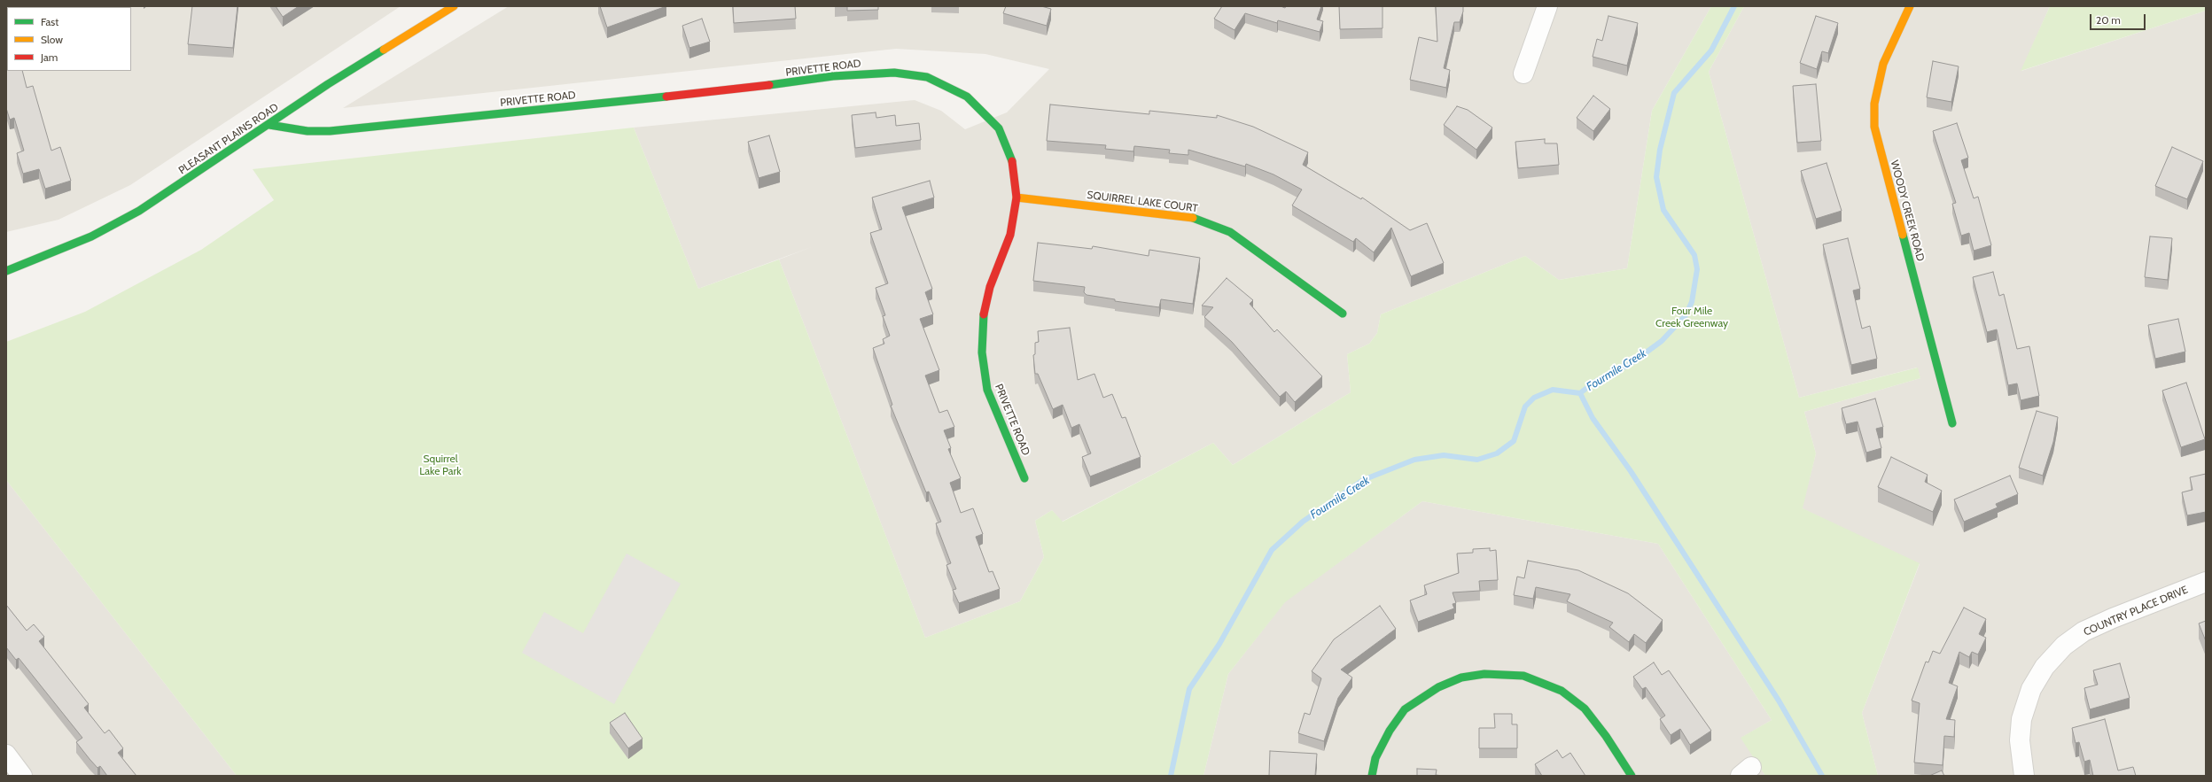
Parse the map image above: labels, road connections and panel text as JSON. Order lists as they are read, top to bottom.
{
  "streets": {
    "street": [
      "PRIVETTE ROAD",
      "PLEASANT PLAINS ROAD",
      "SQUIRREL LAKE COURT",
      "WOODY CREEK ROAD",
      "COUNTRY PLACE DRIVE"
    ]
  },
  "crossings": [
    ["PRIVETTE ROAD", "PLEASANT PLAINS ROAD"],
    ["PRIVETTE ROAD", "SQUIRREL LAKE COURT"]
  ],
  "water": ["Fourmile Creek"],
  "parks": ["Four Mile Creek Greenway", "Squirrel Lake Park"],
  "legend": ["Fast", "Slow", "Jam"],
  "scale_bar": "20 m"
}
